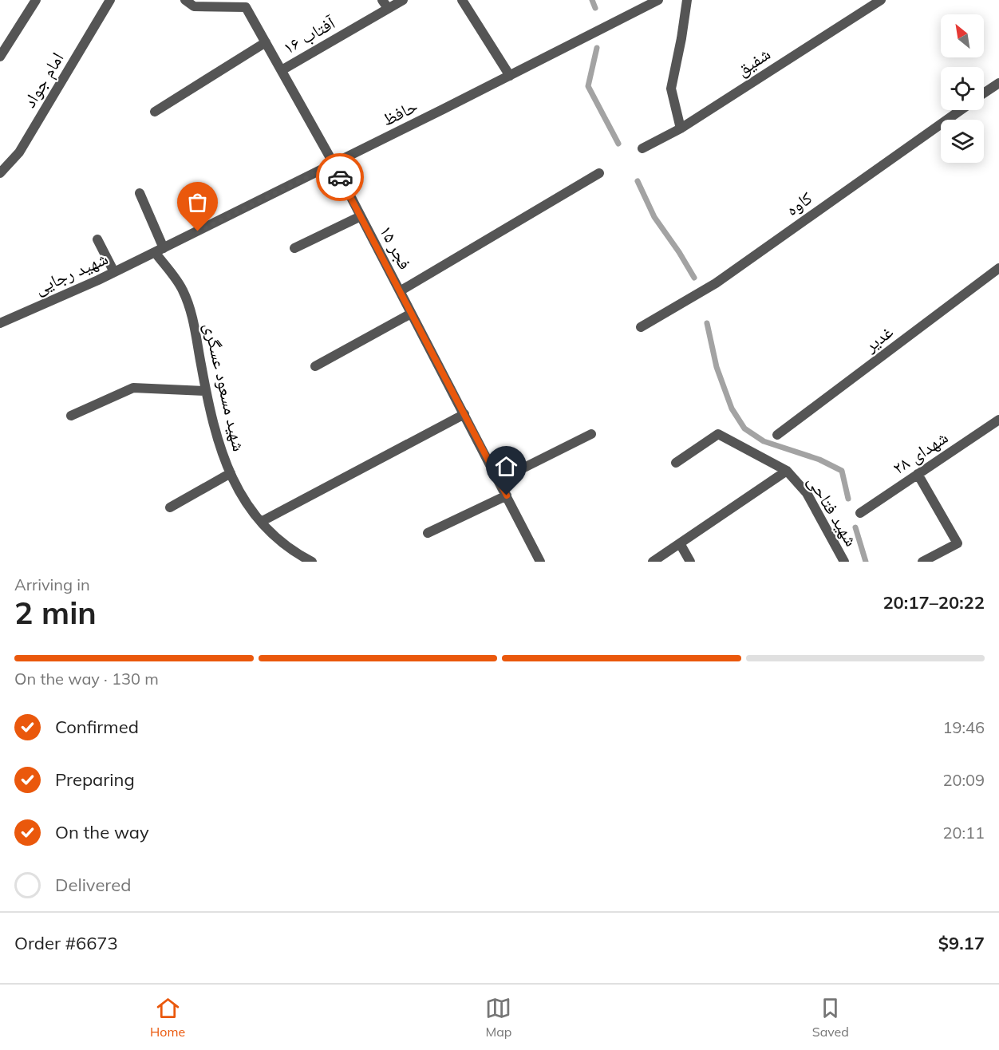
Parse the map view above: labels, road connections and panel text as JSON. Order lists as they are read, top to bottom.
{
  "streets": {
    "street": [
      "آفتاب ۱۶",
      "شفیق",
      "امام جواد",
      "حافظ",
      "کاوه",
      "فجر ۱۵",
      "شهید رجایی",
      "غدیر",
      "شهید مسعود عسگری",
      "شهدای ۲۸",
      "شهید فتاحی"
    ]
  },
  "crossings": [
    ["آفتاب ۱۶", "فجر ۱۵"],
    ["حافظ", "فجر ۱۵"],
    ["حافظ", "شهید رجایی"],
    ["حافظ", "شهید مسعود عسگری"],
    ["شهید رجایی", "شهید مسعود عسگری"]
  ],
  "north": "top left",
  "page": {
    "heading": ["2 min", "Arriving in", "20:17–20:22"],
    "panel": ["Order #6673", "$9.17"],
    "bar": "On the way · 130 m",
    "list": [
      ["Confirmed", "19:46"],
      ["Preparing", "20:09"],
      ["On the way", "20:11"],
      "Delivered"
    ],
    "tabs": ["Home", "Map", "Saved"]
  }
}
